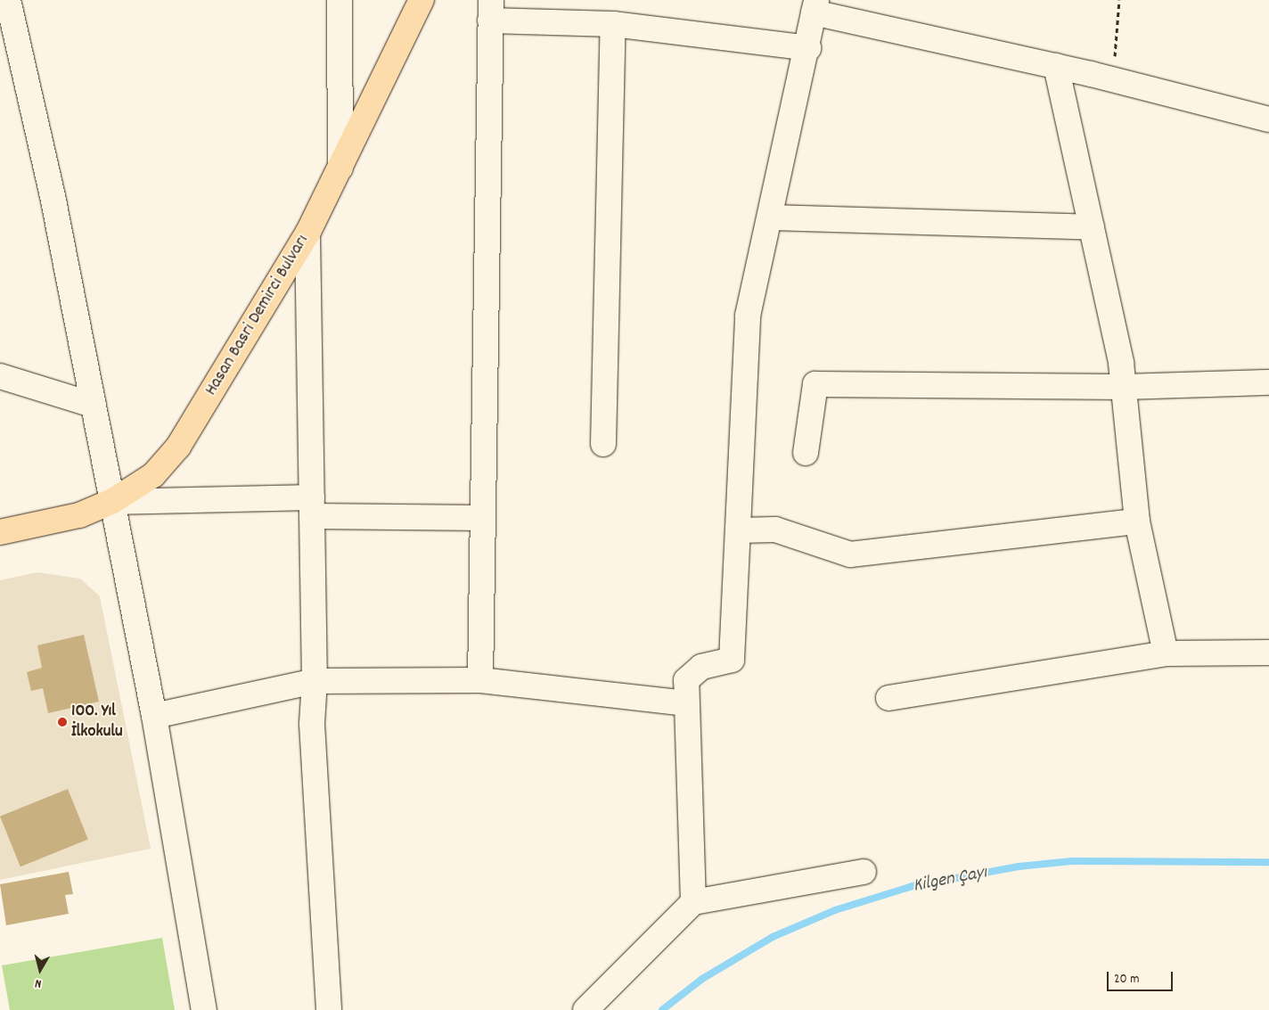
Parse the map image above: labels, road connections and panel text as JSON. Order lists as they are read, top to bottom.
{
  "streets": {
    "main road": ["Hasan Basri Demirci Bulvarı"]
  },
  "water": ["Kilgen Çayı"],
  "places": ["100. Yıl İlkokulu"],
  "scale_bar": "20 m",
  "north": "bottom"
}
